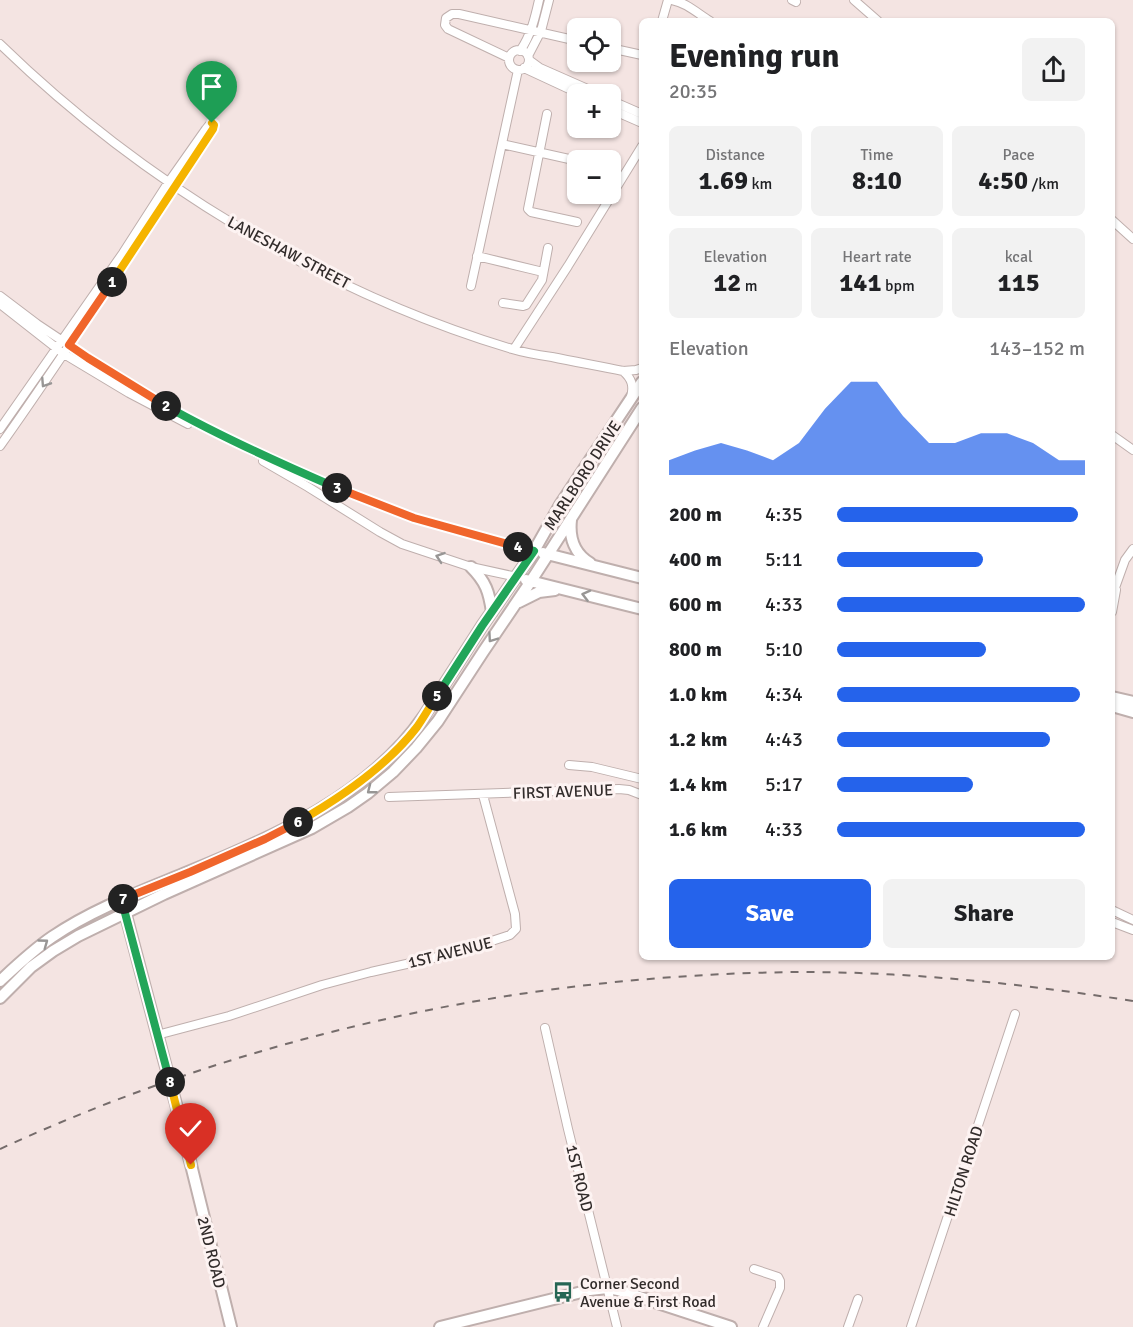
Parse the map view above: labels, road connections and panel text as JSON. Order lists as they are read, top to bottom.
{
  "streets": {
    "main road": ["MARLBORO DRIVE", "2ND ROAD"],
    "street": [
      "LANESHAW STREET",
      "FIRST AVENUE",
      "1ST AVENUE",
      "HILTON ROAD",
      "1ST ROAD"
    ]
  },
  "crossings": [
    ["MARLBORO DRIVE", "2ND ROAD"],
    ["FIRST AVENUE", "1ST AVENUE"],
    ["1ST AVENUE", "2ND ROAD"]
  ],
  "places": {
    "bus stop": ["Corner Second Avenue & First Road"]
  },
  "page": {
    "map_buttons": ["+", "−"],
    "heading": ["Evening run", "20:35"],
    "stats": [
      ["Distance", "1.69 km"],
      ["Time", "8:10"],
      ["Pace", "4:50 /km"],
      ["Elevation", "12 m"],
      ["Heart rate", "141 bpm"],
      ["kcal", "115"]
    ],
    "pins": [
      "1",
      "2",
      "3",
      "4",
      "5",
      "6",
      "7",
      "8"
    ],
    "chart": ["Elevation", "143–152 m"],
    "list": [
      {
        "name": "200 m",
        "note": "4:35"
      },
      {
        "name": "400 m",
        "note": "5:11"
      },
      {
        "name": "600 m",
        "note": "4:33"
      },
      {
        "name": "800 m",
        "note": "5:10"
      },
      {
        "name": "1.0 km",
        "note": "4:34"
      },
      {
        "name": "1.2 km",
        "note": "4:43"
      },
      {
        "name": "1.4 km",
        "note": "5:17"
      },
      {
        "name": "1.6 km",
        "note": "4:33"
      }
    ],
    "buttons": ["Save", "Share"]
  }
}
